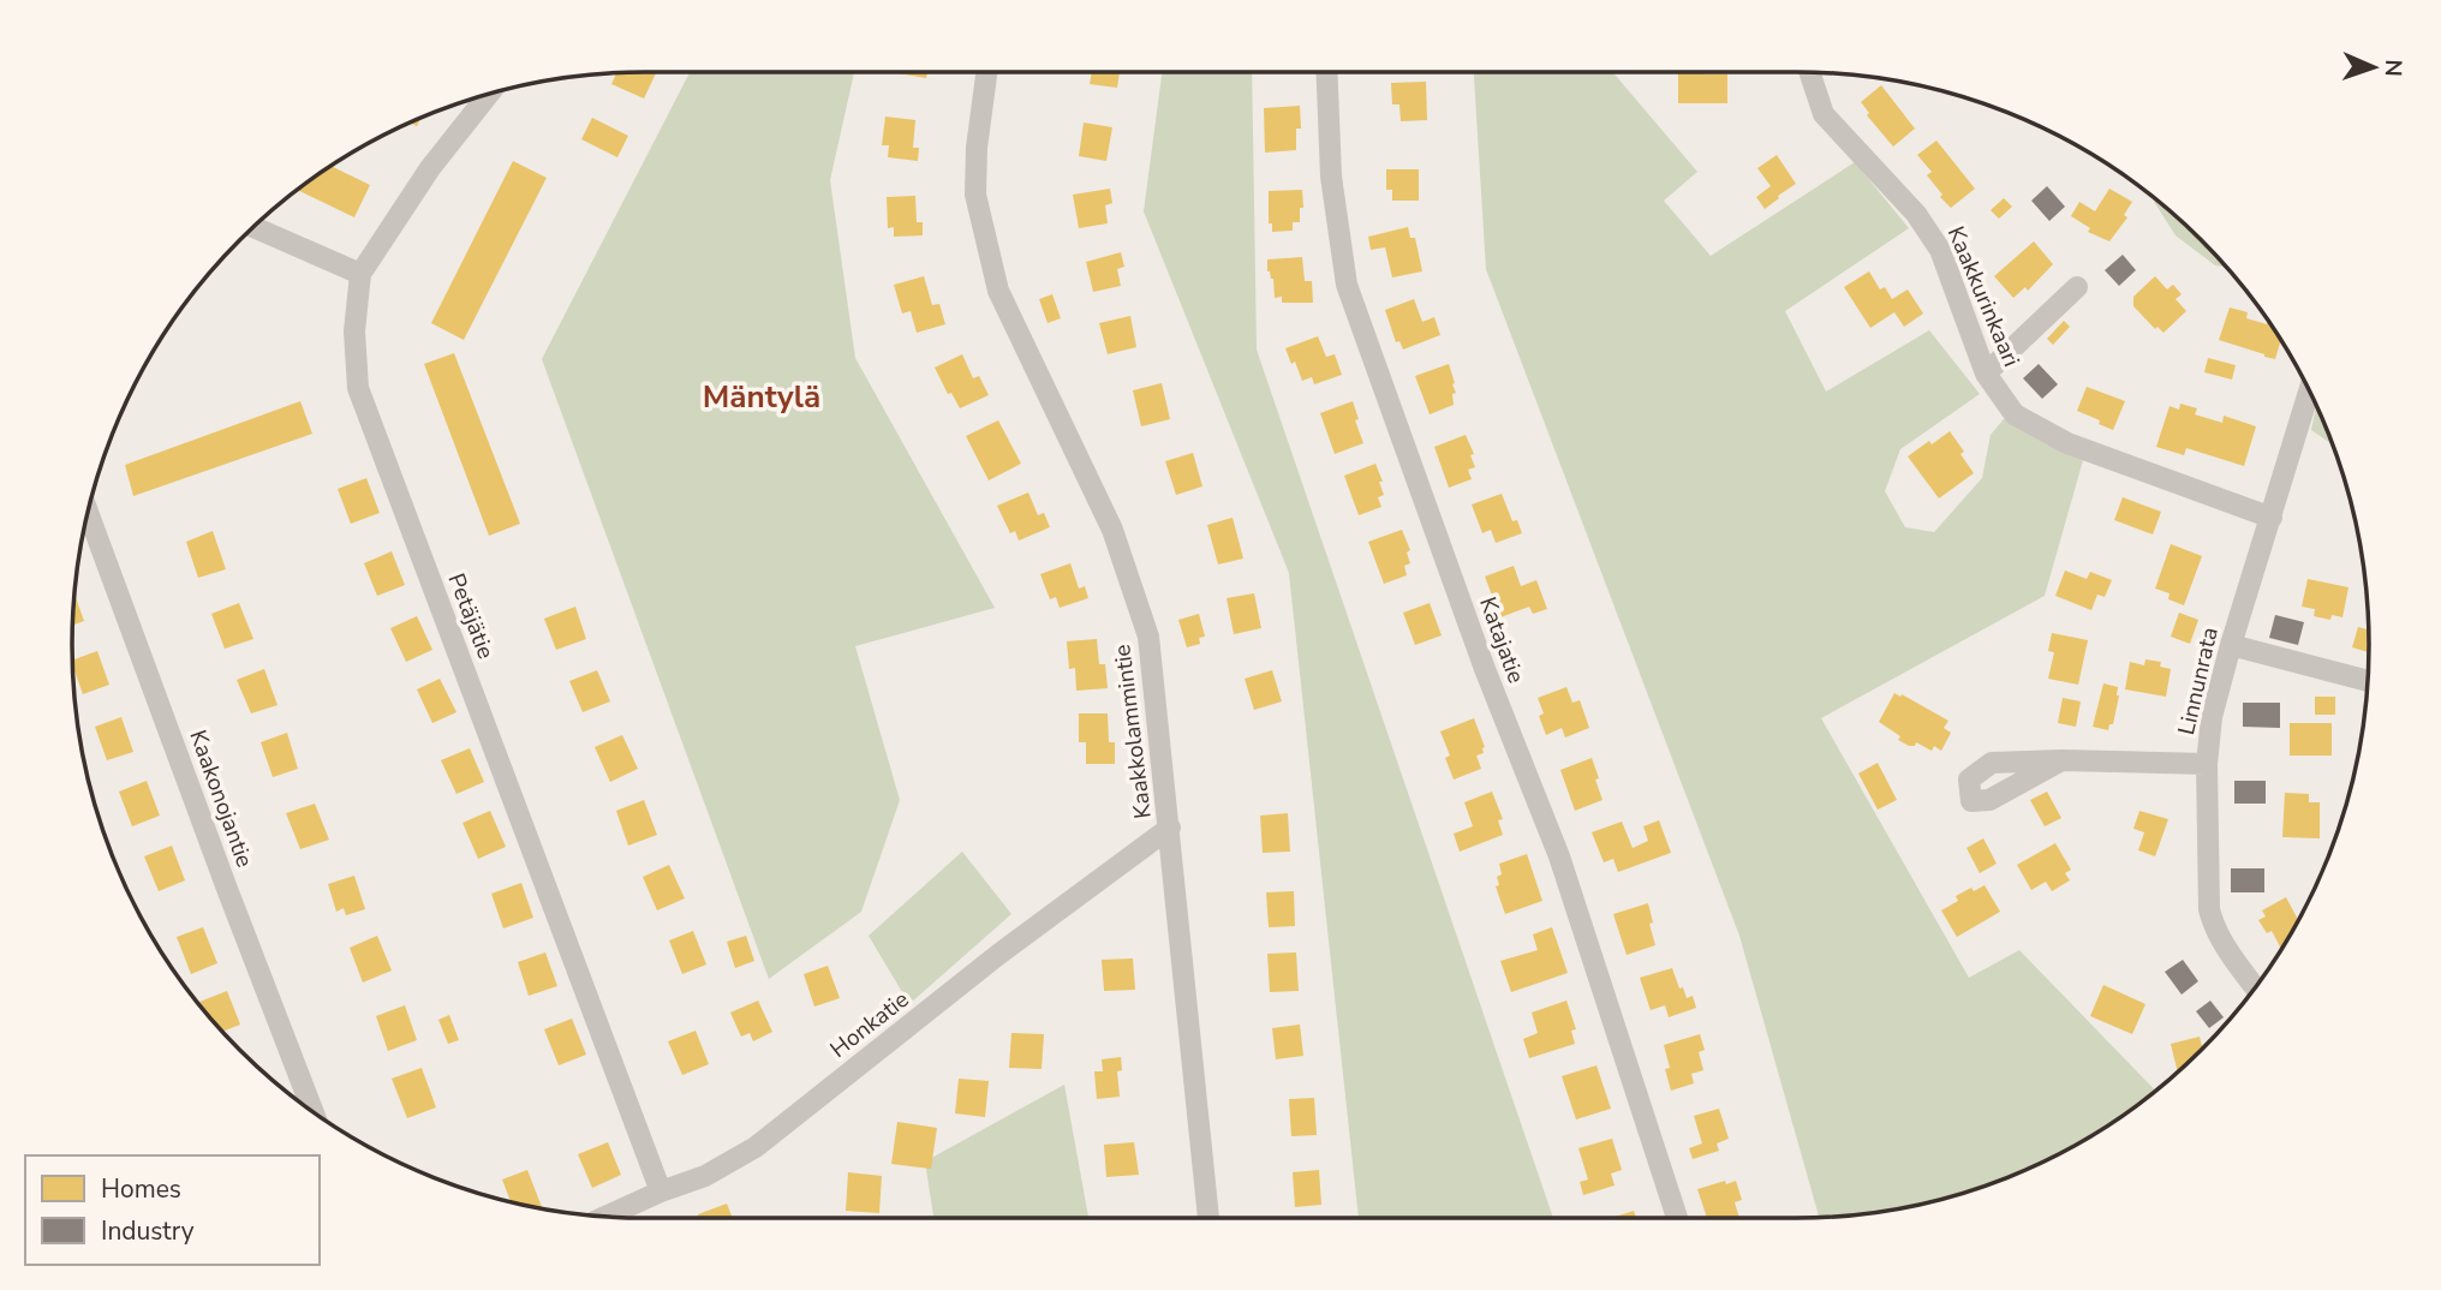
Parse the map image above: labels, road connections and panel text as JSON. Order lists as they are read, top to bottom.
{
  "streets": {
    "street": [
      "Kaakkurinkaari",
      "Petäjätie",
      "Katajatie",
      "Linnunrata",
      "Kaakkolammintie",
      "Kaakonojantie",
      "Honkatie"
    ]
  },
  "crossings": [
    ["Kaakkurinkaari", "Linnunrata"],
    ["Petäjätie", "Honkatie"],
    ["Kaakkolammintie", "Honkatie"]
  ],
  "districts": ["Mäntylä"],
  "legend": ["Homes", "Industry"],
  "north": "right"
}
